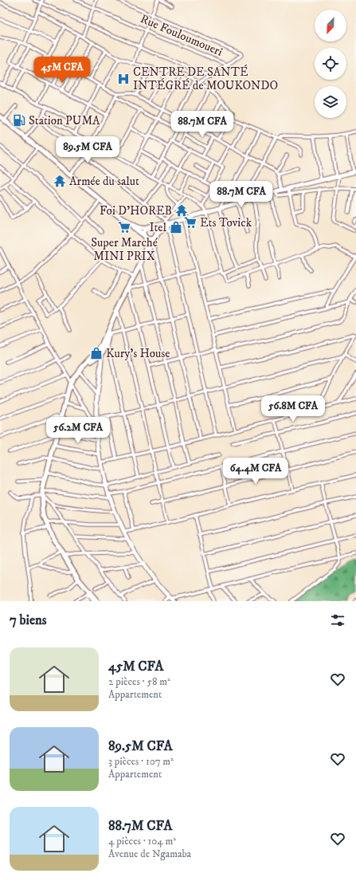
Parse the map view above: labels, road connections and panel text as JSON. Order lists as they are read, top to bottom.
{
  "streets": {
    "street": ["Rue Fouloumoueri"]
  },
  "places": {
    "hospital": ["CENTRE DE SANTÉ INTÉGRÉ de MOUKONDO"],
    "fuel station": ["Station PUMA"],
    "temple": ["Armée du salut", "Foi D'HOREB"],
    "supermarket": ["Ets Tovick", "Super Marché MINI PRIX"],
    "shop": ["Itel", "Kury's House"]
  },
  "north": "bottom left",
  "page": {
    "price": [
      "45M CFA",
      "88.7M CFA",
      "89.5M CFA",
      "88.7M CFA",
      "56.8M CFA",
      "56.2M CFA",
      "64.4M CFA"
    ],
    "heading": "7 biens",
    "list": [
      {
        "name": "45M CFA",
        "note": "2 pièces · 58 m² · Appartement"
      },
      {
        "name": "89.5M CFA",
        "note": "3 pièces · 107 m² · Appartement"
      },
      {
        "name": "88.7M CFA",
        "note": "4 pièces · 104 m² · Avenue de Ngamaba"
      }
    ]
  }
}
